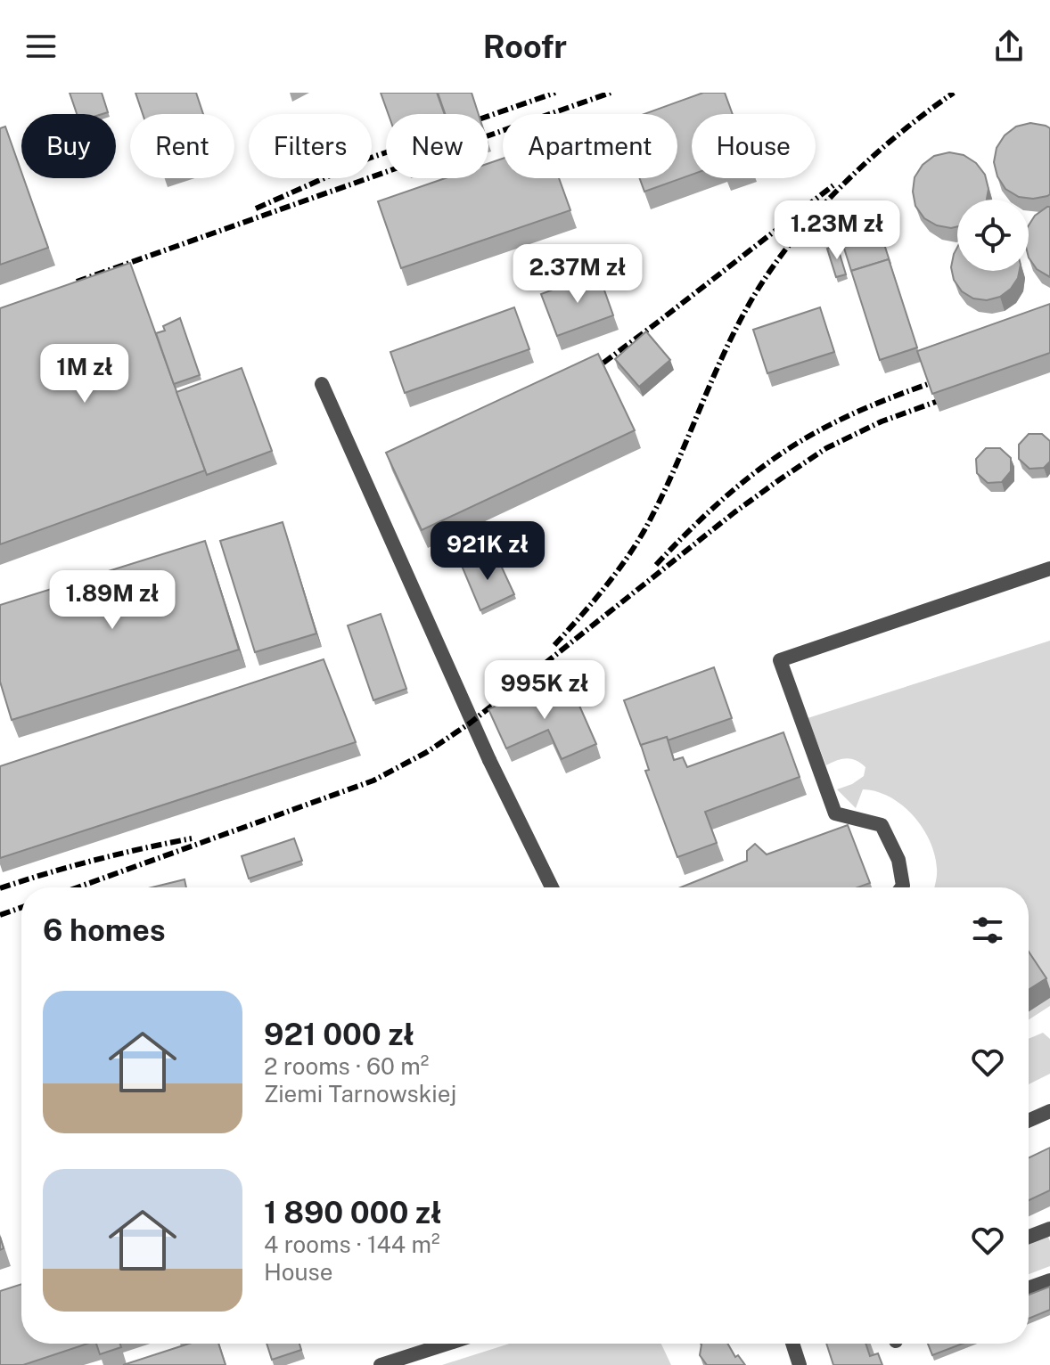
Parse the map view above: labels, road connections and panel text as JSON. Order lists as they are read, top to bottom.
{
  "page": {
    "header": "Roofr",
    "chip": [
      "Buy",
      "Rent",
      "Filters",
      "New",
      "Apartment",
      "House"
    ],
    "price": [
      "1.23M zł",
      "2.37M zł",
      "1M zł",
      "921K zł",
      "1.89M zł",
      "995K zł"
    ],
    "heading": "6 homes",
    "list": [
      {
        "name": "921 000 zł",
        "note": "2 rooms · 60 m² · Ziemi Tarnowskiej"
      },
      {
        "name": "1 890 000 zł",
        "note": "4 rooms · 144 m² · House"
      }
    ]
  }
}
